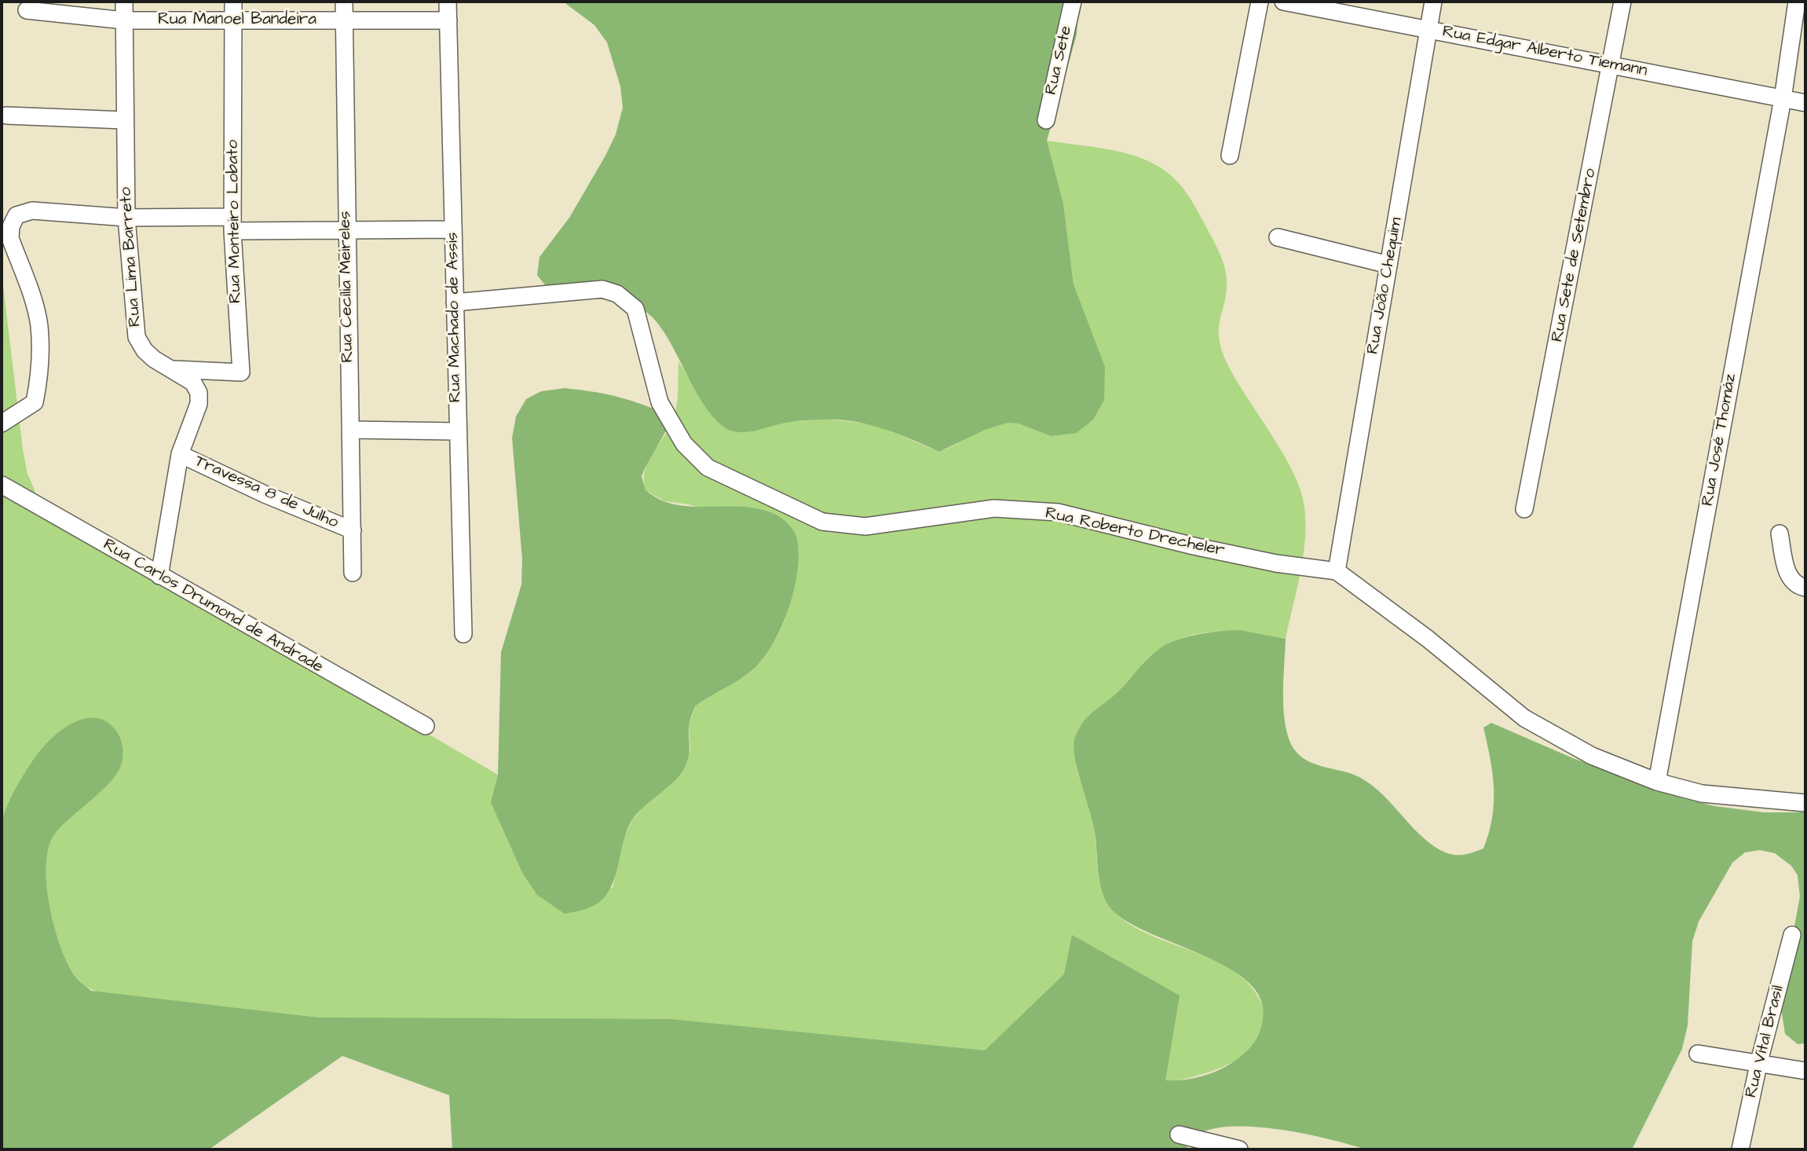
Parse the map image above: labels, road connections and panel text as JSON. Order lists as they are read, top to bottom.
{
  "streets": {
    "street": [
      "Rua Manoel Bandeira",
      "Rua Edgar Alberto Tiemann",
      "Rua Sete",
      "Rua Monteiro Lobato",
      "Rua Sete de Setembro",
      "Rua Lima Barreto",
      "Rua João Chequim",
      "Rua Cecília Meireles",
      "Rua Machado de Assis",
      "Rua José Thomáz",
      "Travessa 8 de Julho",
      "Rua Roberto Drecheler",
      "Rua Carlos Drumond de Andrade",
      "Rua Vital Brasil"
    ]
  },
  "crossings": [
    ["Rua Manoel Bandeira", "Rua Monteiro Lobato"],
    ["Rua Manoel Bandeira", "Rua Lima Barreto"],
    ["Rua Manoel Bandeira", "Rua Cecília Meireles"],
    ["Rua Manoel Bandeira", "Rua Machado de Assis"],
    ["Rua Edgar Alberto Tiemann", "Rua Sete de Setembro"],
    ["Rua Edgar Alberto Tiemann", "Rua João Chequim"],
    ["Rua Edgar Alberto Tiemann", "Rua José Thomáz"],
    ["Rua Monteiro Lobato", "Rua Lima Barreto"],
    ["Rua Lima Barreto", "Travessa 8 de Julho"],
    ["Rua Lima Barreto", "Rua Carlos Drumond de Andrade"],
    ["Rua João Chequim", "Rua Roberto Drecheler"],
    ["Rua Cecília Meireles", "Travessa 8 de Julho"],
    ["Rua Machado de Assis", "Rua Roberto Drecheler"],
    ["Rua José Thomáz", "Rua Roberto Drecheler"]
  ]
}
